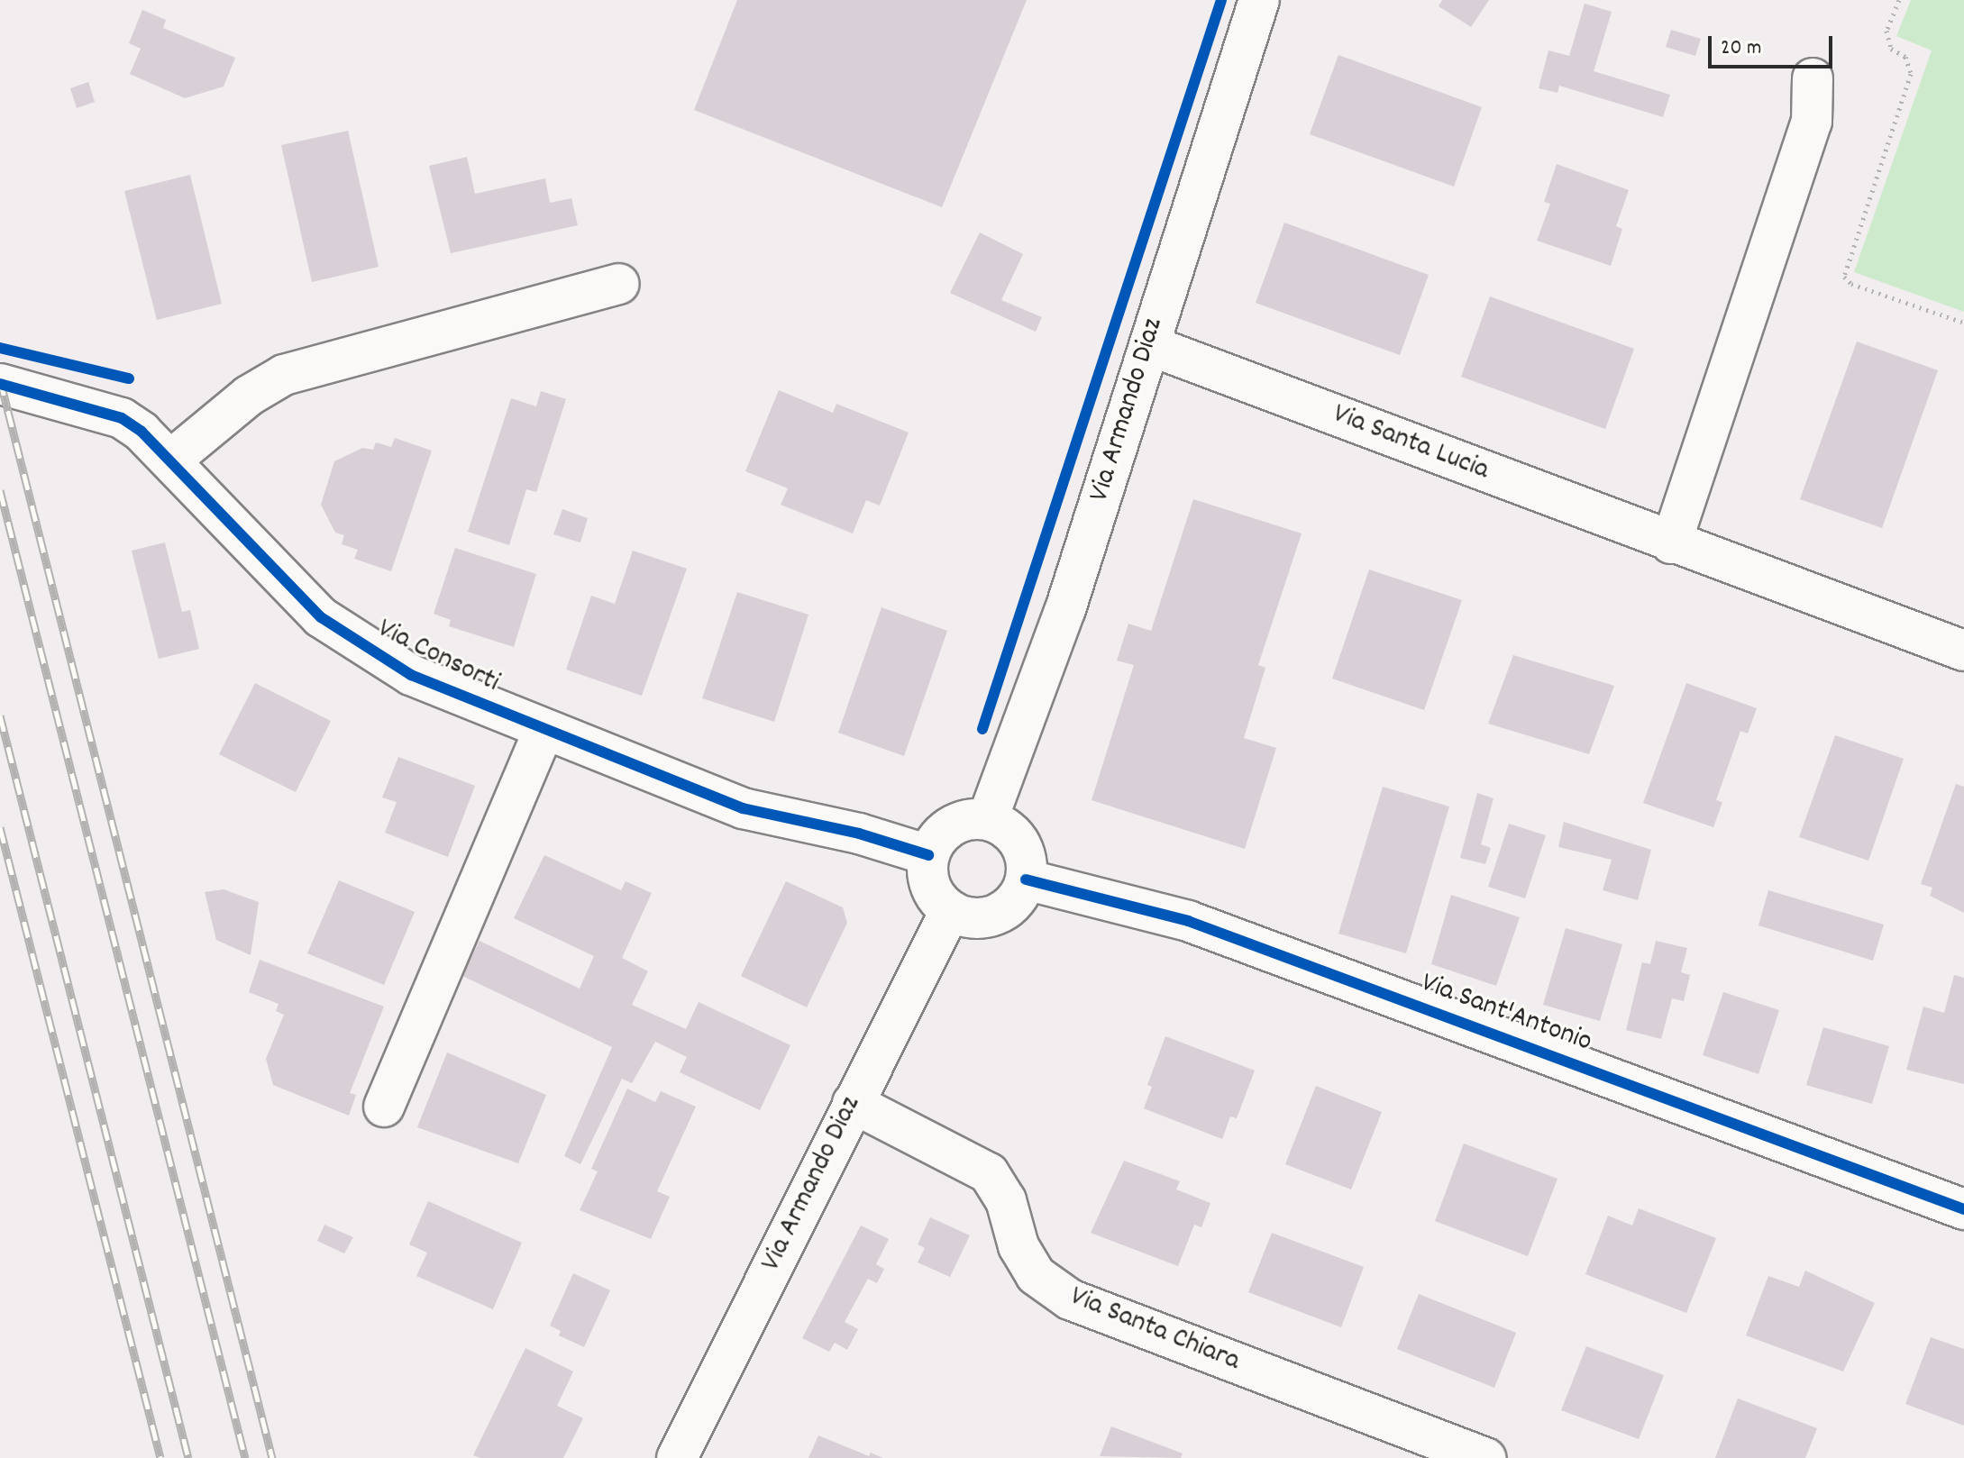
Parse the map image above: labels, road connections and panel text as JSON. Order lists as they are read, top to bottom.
{
  "streets": {
    "street": [
      "Via Armando Diaz",
      "Via Santa Lucia",
      "Via Consorti",
      "Via Sant'Antonio",
      "Via Santa Chiara"
    ]
  },
  "crossings": [
    ["Via Armando Diaz", "Via Santa Lucia"],
    ["Via Armando Diaz", "Via Consorti"],
    ["Via Armando Diaz", "Via Sant'Antonio"],
    ["Via Armando Diaz", "Via Santa Chiara"],
    ["Via Consorti", "Via Sant'Antonio"]
  ],
  "scale_bar": "20 m"
}
